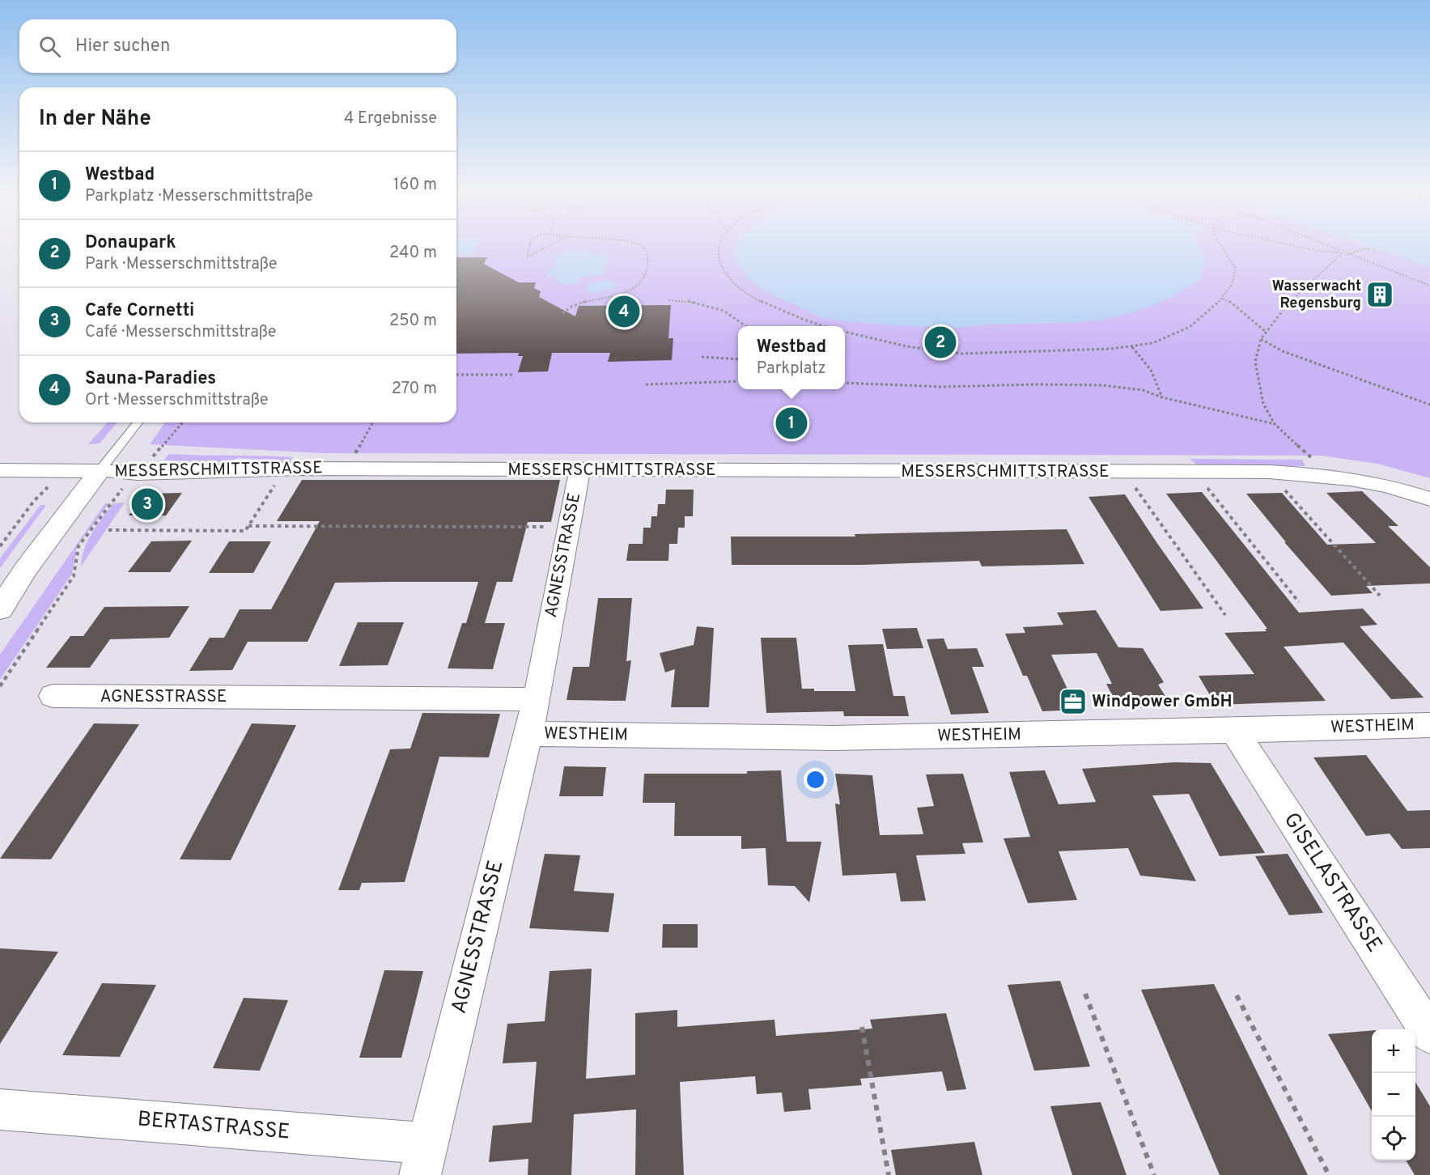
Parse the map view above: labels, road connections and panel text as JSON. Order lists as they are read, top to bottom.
{
  "streets": {
    "street": [
      "MESSERSCHMITTSTRASSE",
      "AGNESSTRASSE",
      "WESTHEIM",
      "GISELASTRASSE",
      "BERTASTRASSE"
    ]
  },
  "crossings": [
    ["MESSERSCHMITTSTRASSE", "AGNESSTRASSE"],
    ["AGNESSTRASSE", "WESTHEIM"],
    ["AGNESSTRASSE", "BERTASTRASSE"],
    ["WESTHEIM", "GISELASTRASSE"]
  ],
  "places": {
    "building": ["Wasserwacht Regensburg"],
    "office": ["Windpower GmbH"]
  },
  "page": {
    "search": "Hier suchen",
    "heading": ["In der Nähe", "4 Ergebnisse"],
    "list": [
      {
        "mark": "1",
        "name": "Westbad",
        "note": "Parkplatz · Messerschmittstraße",
        "value": "160 m"
      },
      {
        "mark": "2",
        "name": "Donaupark",
        "note": "Park · Messerschmittstraße",
        "value": "240 m"
      },
      {
        "mark": "3",
        "name": "Cafe Cornetti",
        "note": "Café · Messerschmittstraße",
        "value": "250 m"
      },
      {
        "mark": "4",
        "name": "Sauna-Paradies",
        "note": "Ort · Messerschmittstraße",
        "value": "270 m"
      }
    ],
    "pins": [
      "4",
      "2",
      "1",
      "3"
    ],
    "popup": ["Westbad", "Parkplatz"],
    "map_buttons": ["+", "−"]
  }
}
